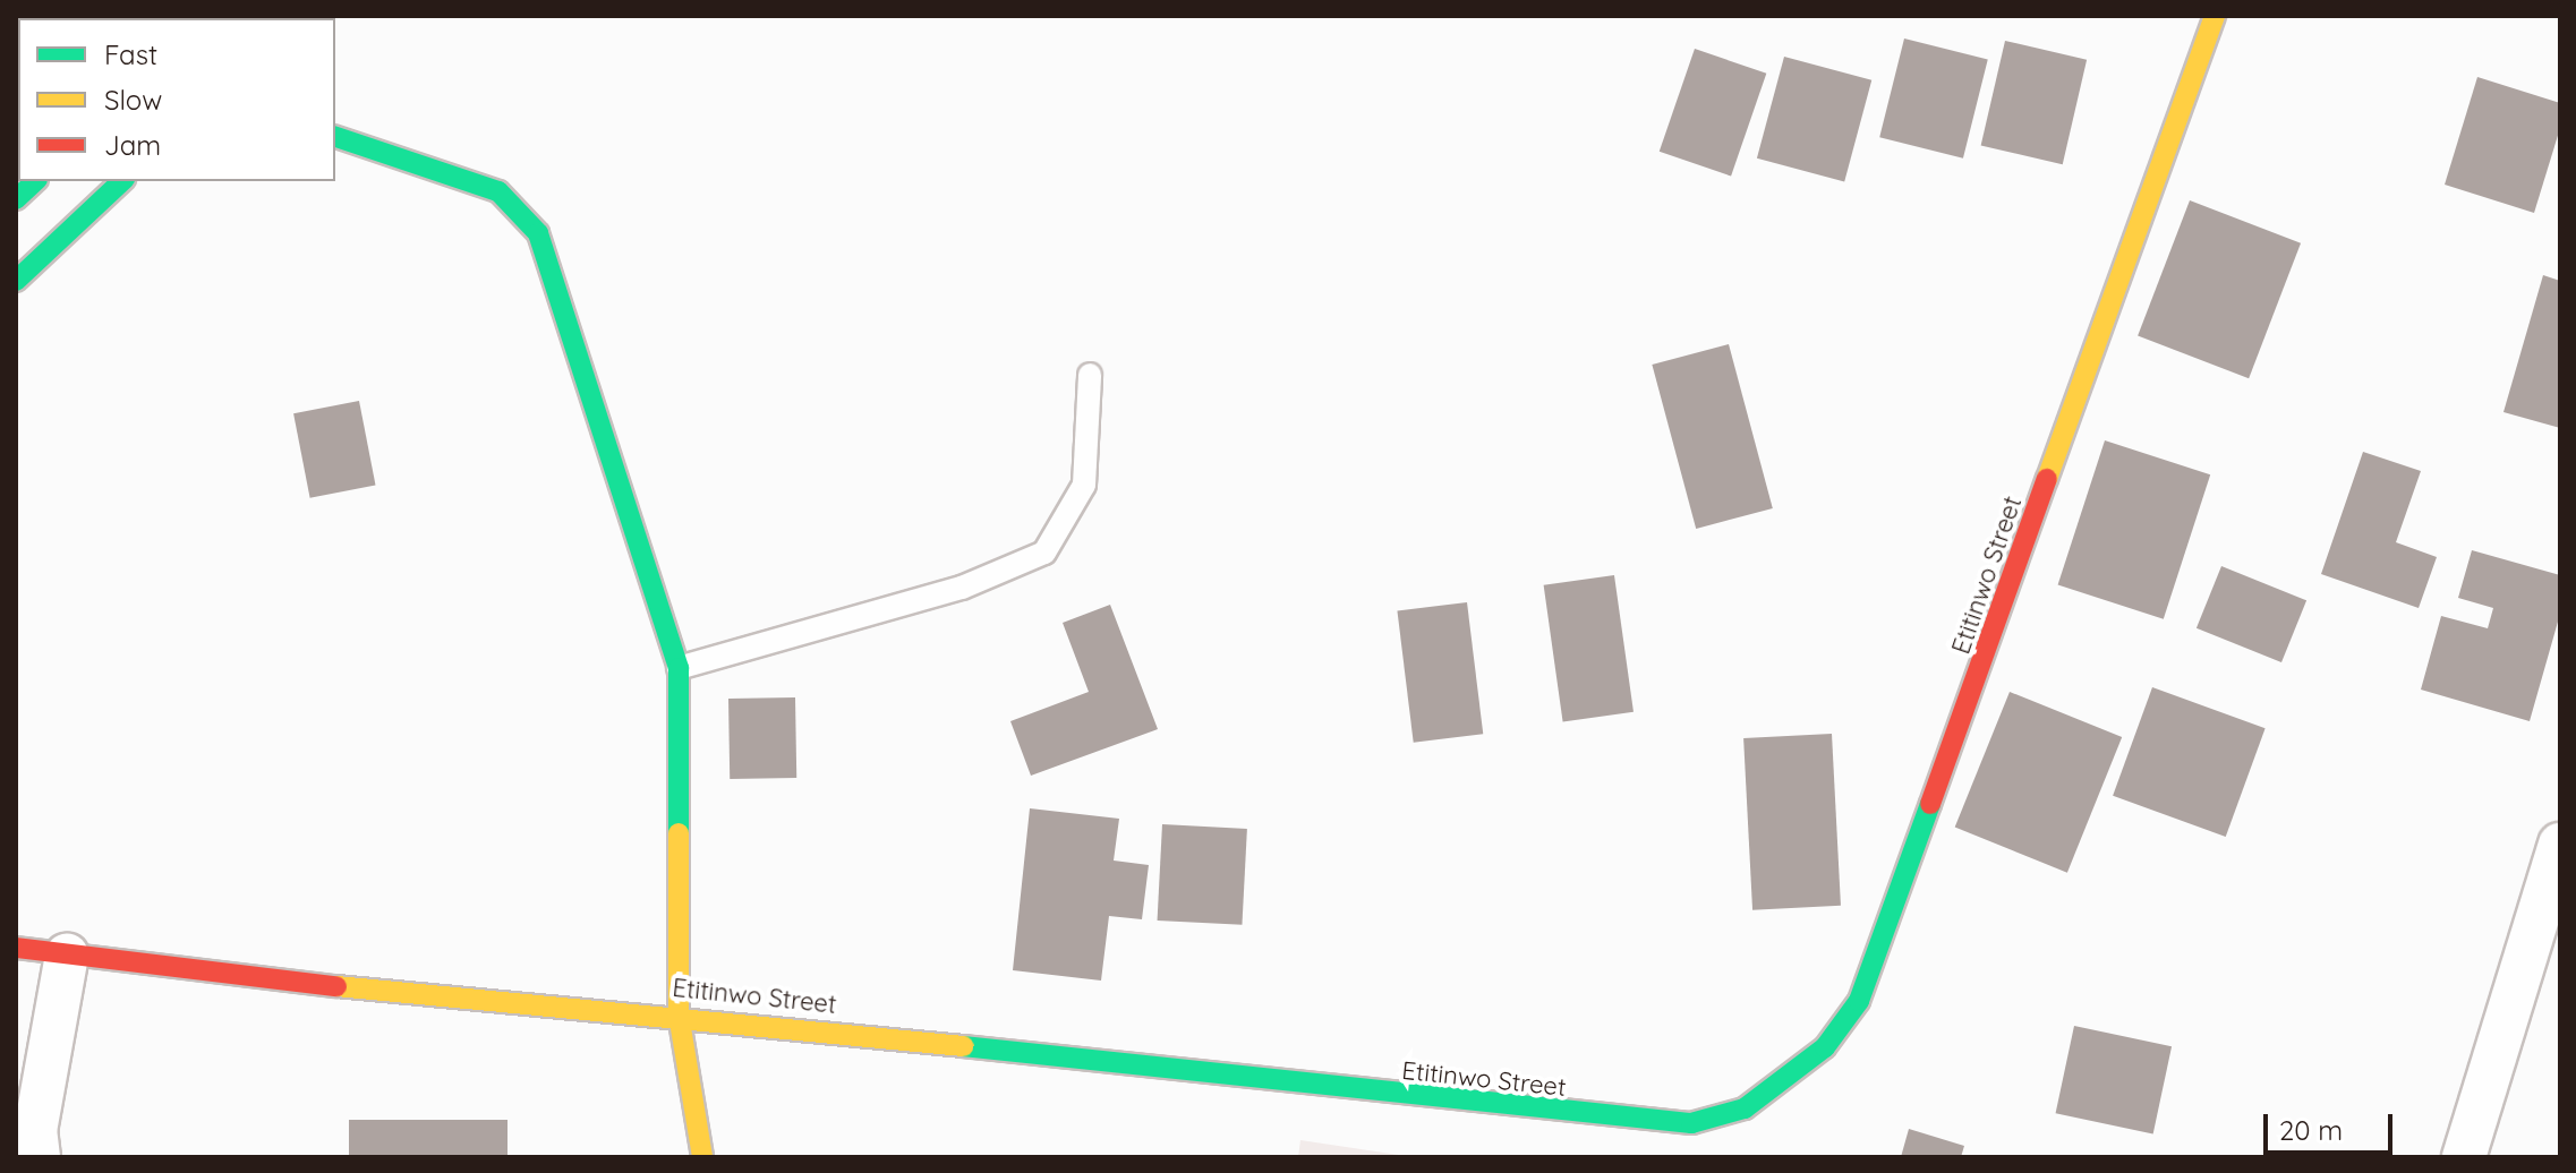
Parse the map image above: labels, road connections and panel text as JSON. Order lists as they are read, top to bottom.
{
  "streets": {
    "street": ["Etitinwo Street"]
  },
  "legend": ["Fast", "Slow", "Jam"],
  "scale_bar": "20 m"
}
